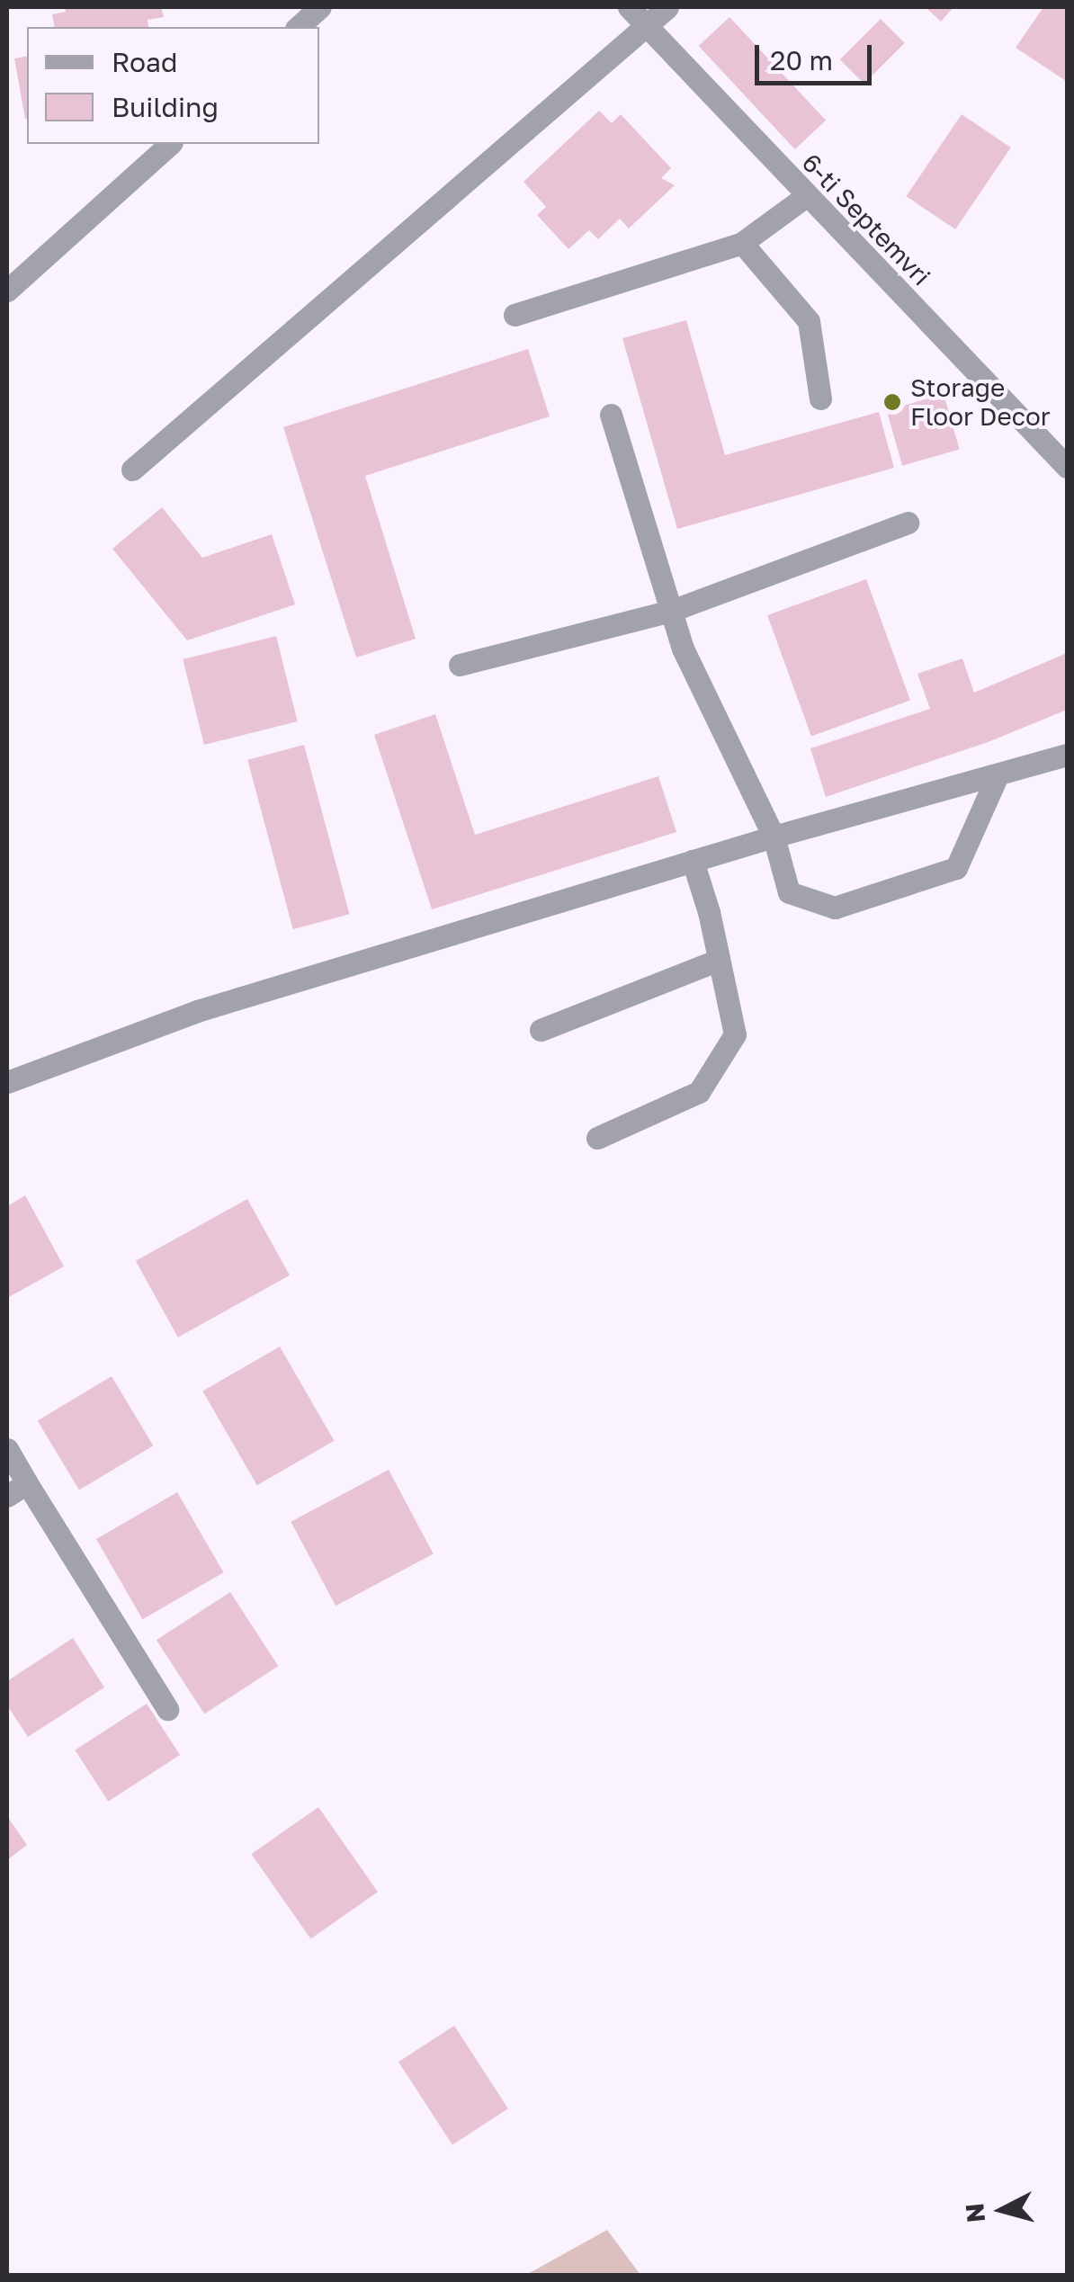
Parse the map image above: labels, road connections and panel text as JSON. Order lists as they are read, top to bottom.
{
  "streets": {
    "street": ["6-ti Septemvri"]
  },
  "places": ["Storage Floor Decor"],
  "legend": ["Road", "Building"],
  "scale_bar": "20 m",
  "north": "left"
}
